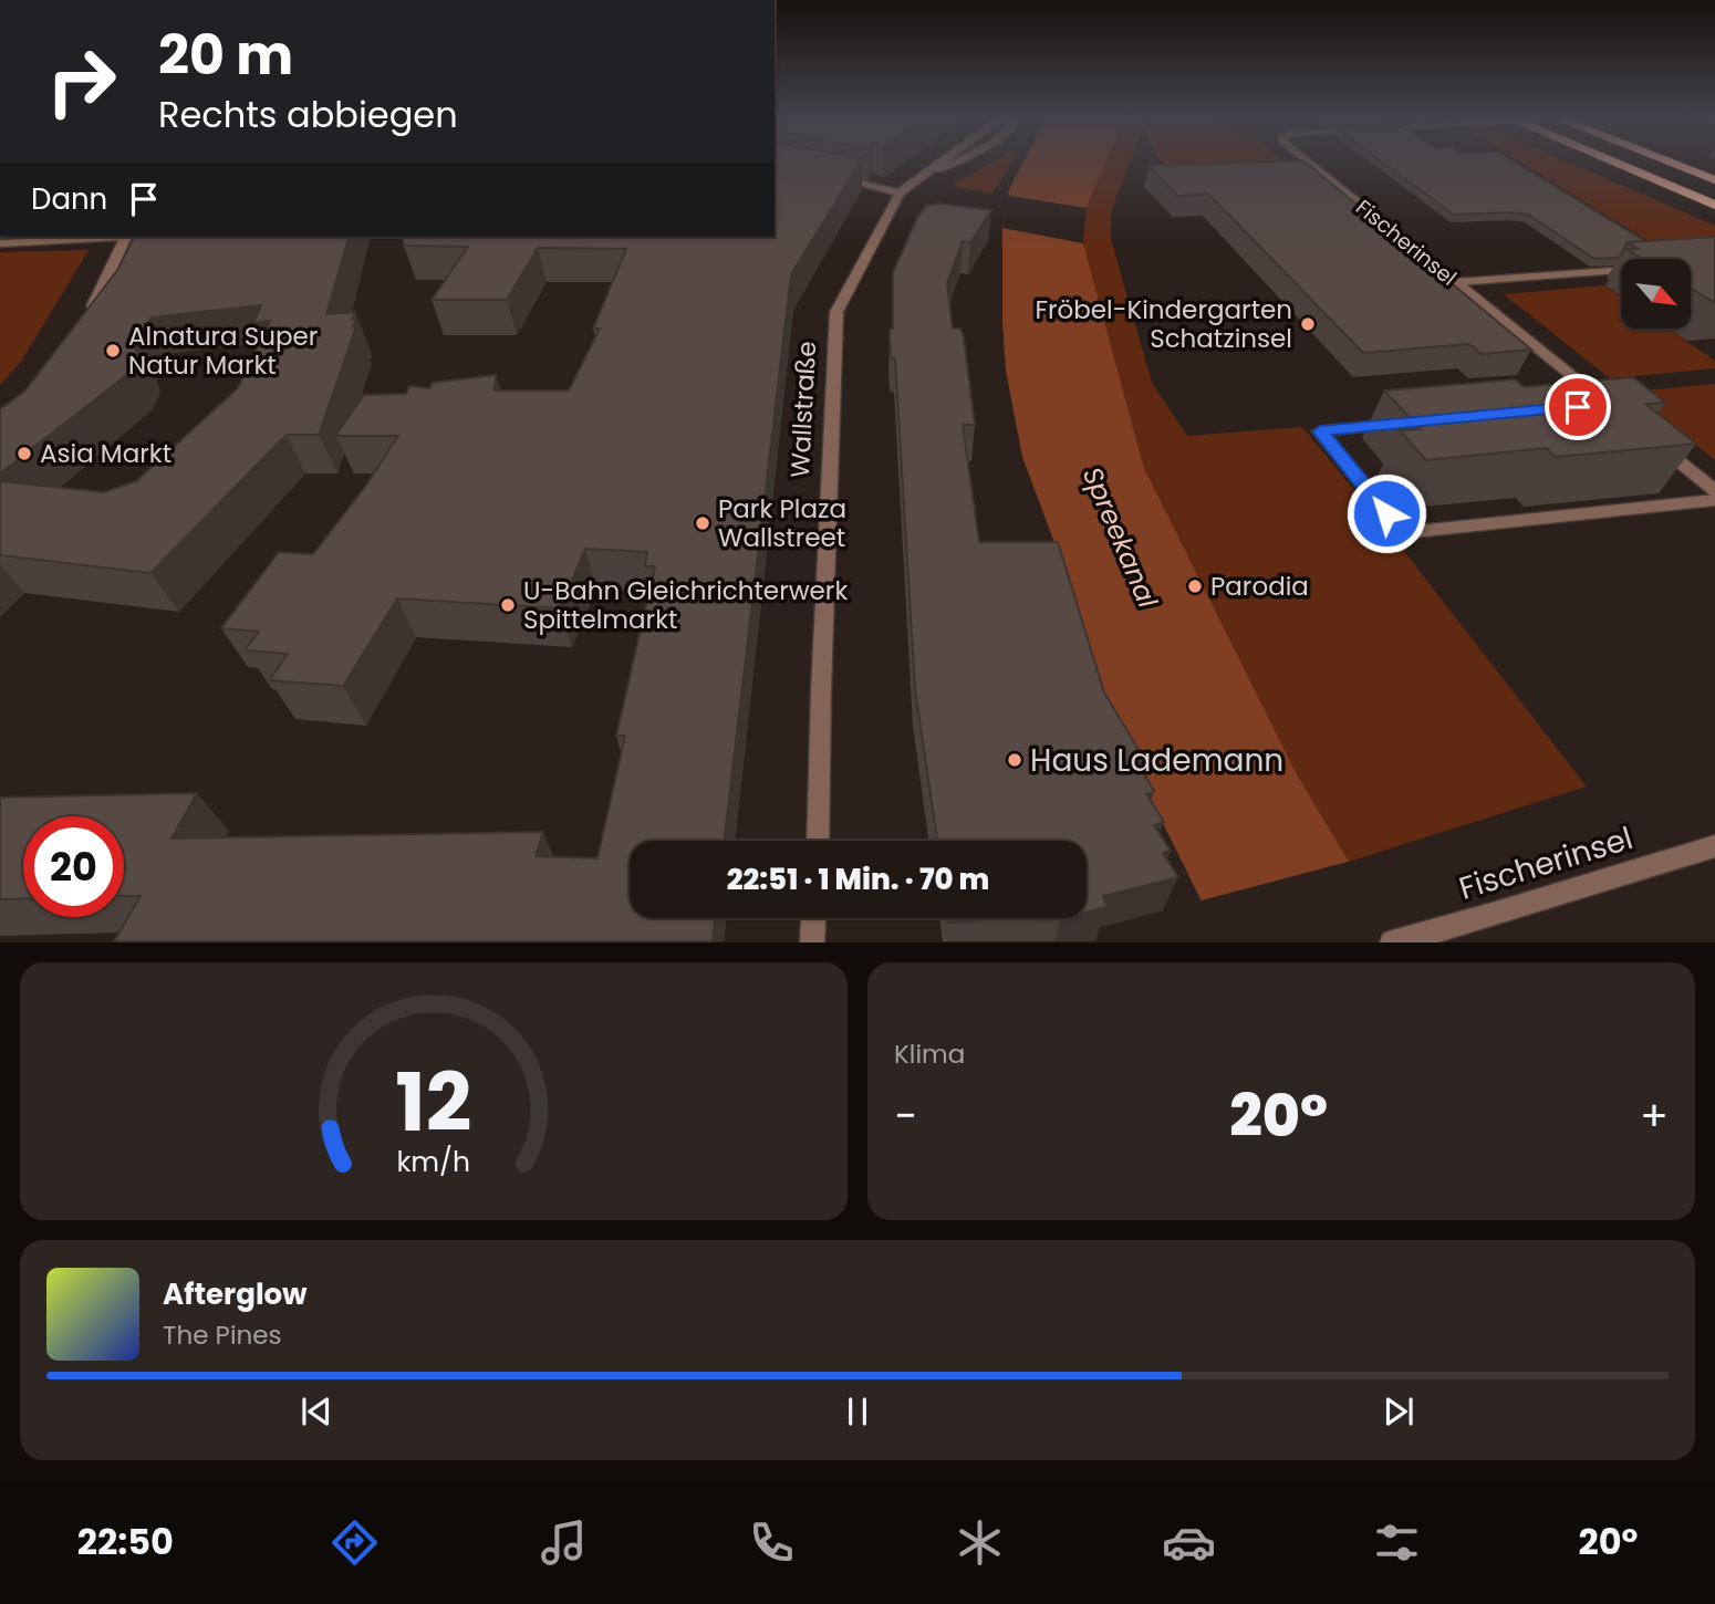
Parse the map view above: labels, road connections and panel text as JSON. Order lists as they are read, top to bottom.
{
  "streets": {
    "street": ["Fischerinsel", "Wallstraße"]
  },
  "water": ["Spreekanal"],
  "places": [
    "Fröbel-Kindergarten Schatzinsel",
    "Alnatura Super Natur Markt",
    "Asia Markt",
    "Park Plaza Wallstreet",
    "Parodia",
    "U-Bahn Gleichrichterwerk Spittelmarkt",
    "Haus Lademann"
  ],
  "north": "bottom right",
  "page": {
    "turn": ["20 m", "Rechts abbiegen"],
    "then": "Dann",
    "limit": "20",
    "trip": "22:51 · 1 Min. · 70 m",
    "tile": "Klima",
    "heat": ["−", "20°", "+"],
    "song": ["Afterglow", "The Pines"],
    "tabs": ["22:50", "20°"],
    "gauge": ["12", "km/h"]
  }
}
